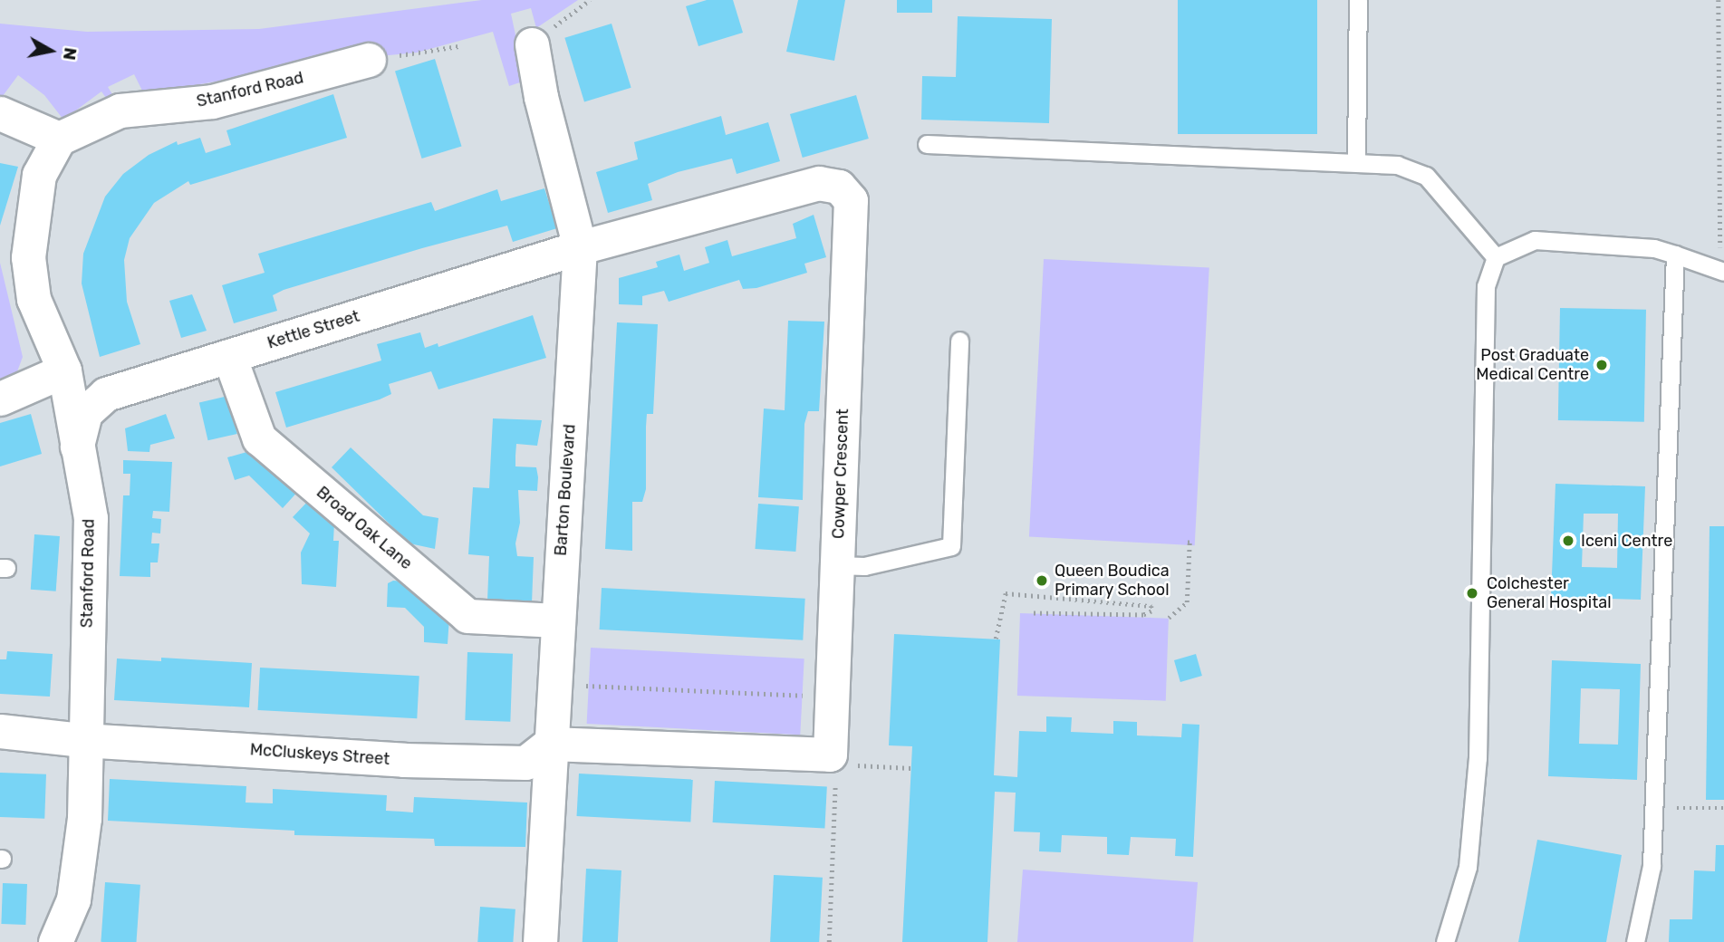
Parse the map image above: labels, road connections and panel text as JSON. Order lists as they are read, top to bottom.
{
  "streets": {
    "street": [
      "Stanford Road",
      "Kettle Street",
      "Cowper Crescent",
      "Barton Boulevard",
      "Broad Oak Lane",
      "McCluskeys Street"
    ]
  },
  "crossings": [
    ["Stanford Road", "Kettle Street"],
    ["Stanford Road", "McCluskeys Street"],
    ["Kettle Street", "Cowper Crescent"],
    ["Kettle Street", "Barton Boulevard"],
    ["Kettle Street", "Broad Oak Lane"],
    ["Cowper Crescent", "Barton Boulevard"],
    ["Barton Boulevard", "Broad Oak Lane"],
    ["Barton Boulevard", "McCluskeys Street"]
  ],
  "places": [
    "Post Graduate Medical Centre",
    "Iceni Centre",
    "Queen Boudica Primary School",
    "Colchester General Hospital"
  ],
  "north": "right"
}
